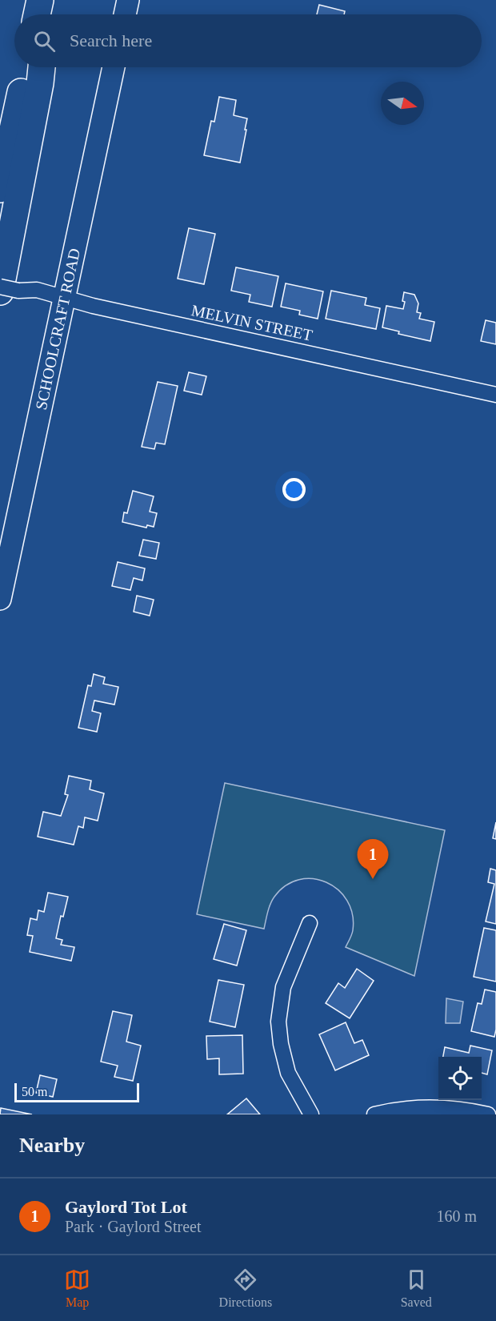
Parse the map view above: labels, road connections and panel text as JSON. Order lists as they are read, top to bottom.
{
  "streets": {
    "main road": ["SCHOOLCRAFT ROAD"],
    "street": ["MELVIN STREET"]
  },
  "crossings": [
    ["MELVIN STREET", "SCHOOLCRAFT ROAD"]
  ],
  "scale_bar": "50 m",
  "north": "right",
  "page": {
    "search": "Search here",
    "pins": "1",
    "scale": "50 m",
    "heading": "Nearby",
    "list": [
      {
        "mark": "1",
        "name": "Gaylord Tot Lot",
        "note": "Park · Gaylord Street",
        "value": "160 m"
      }
    ],
    "nav": ["Map", "Directions", "Saved"]
  }
}
